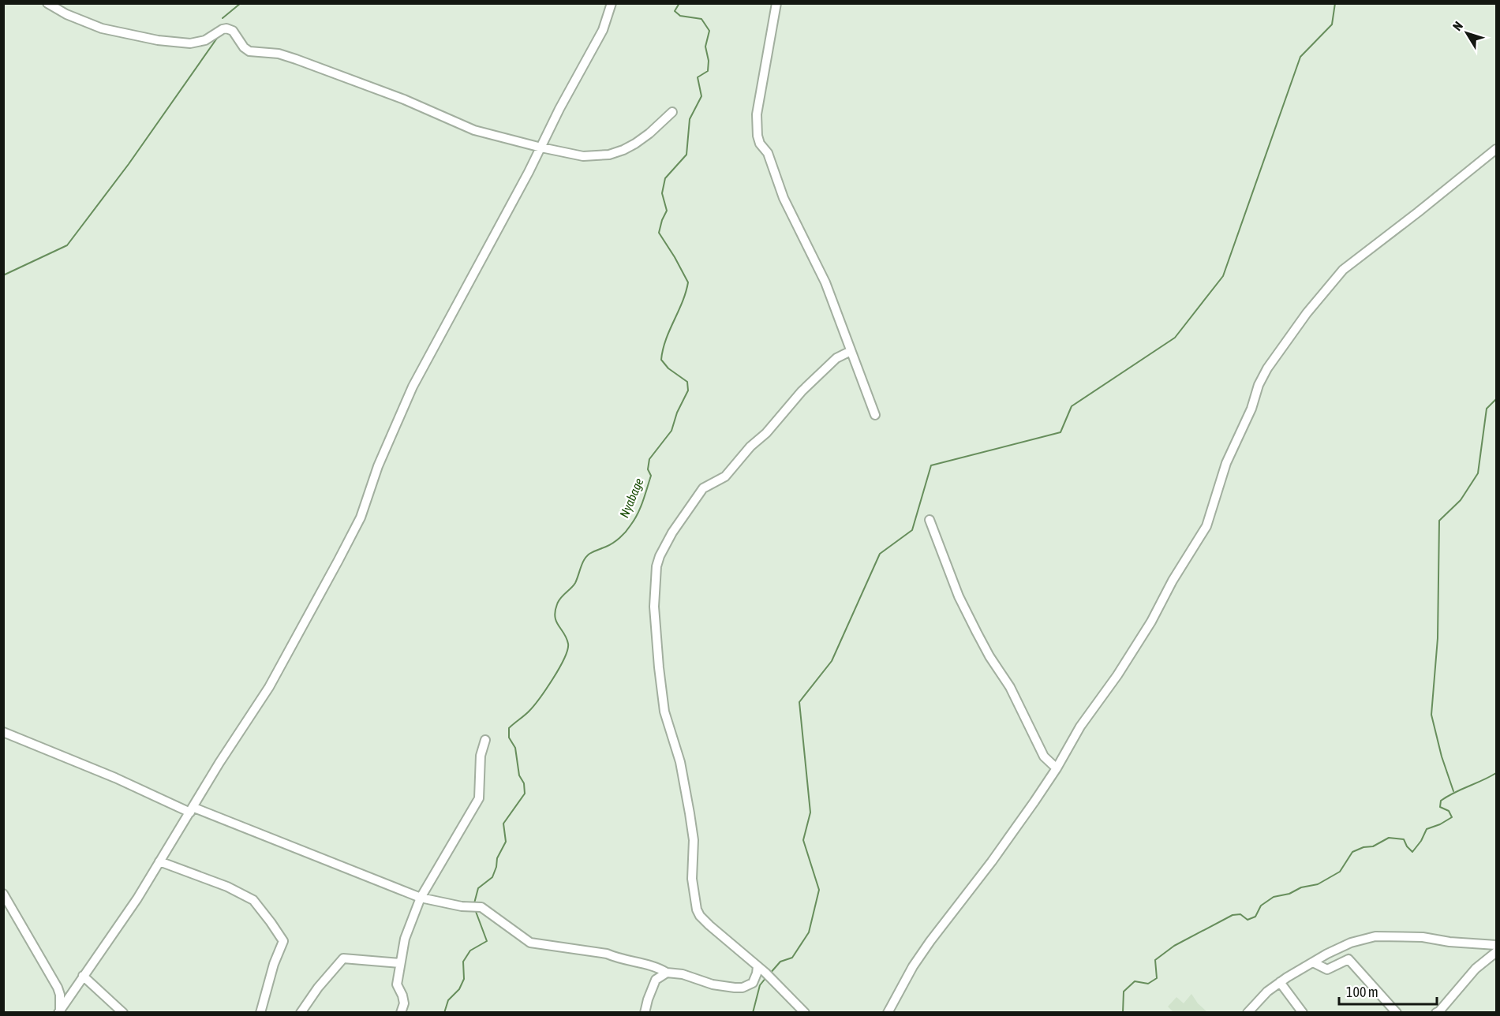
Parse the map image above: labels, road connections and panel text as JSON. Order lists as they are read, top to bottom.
{
  "water": ["Nyabage"],
  "scale_bar": "100 m",
  "north": "top left"
}
